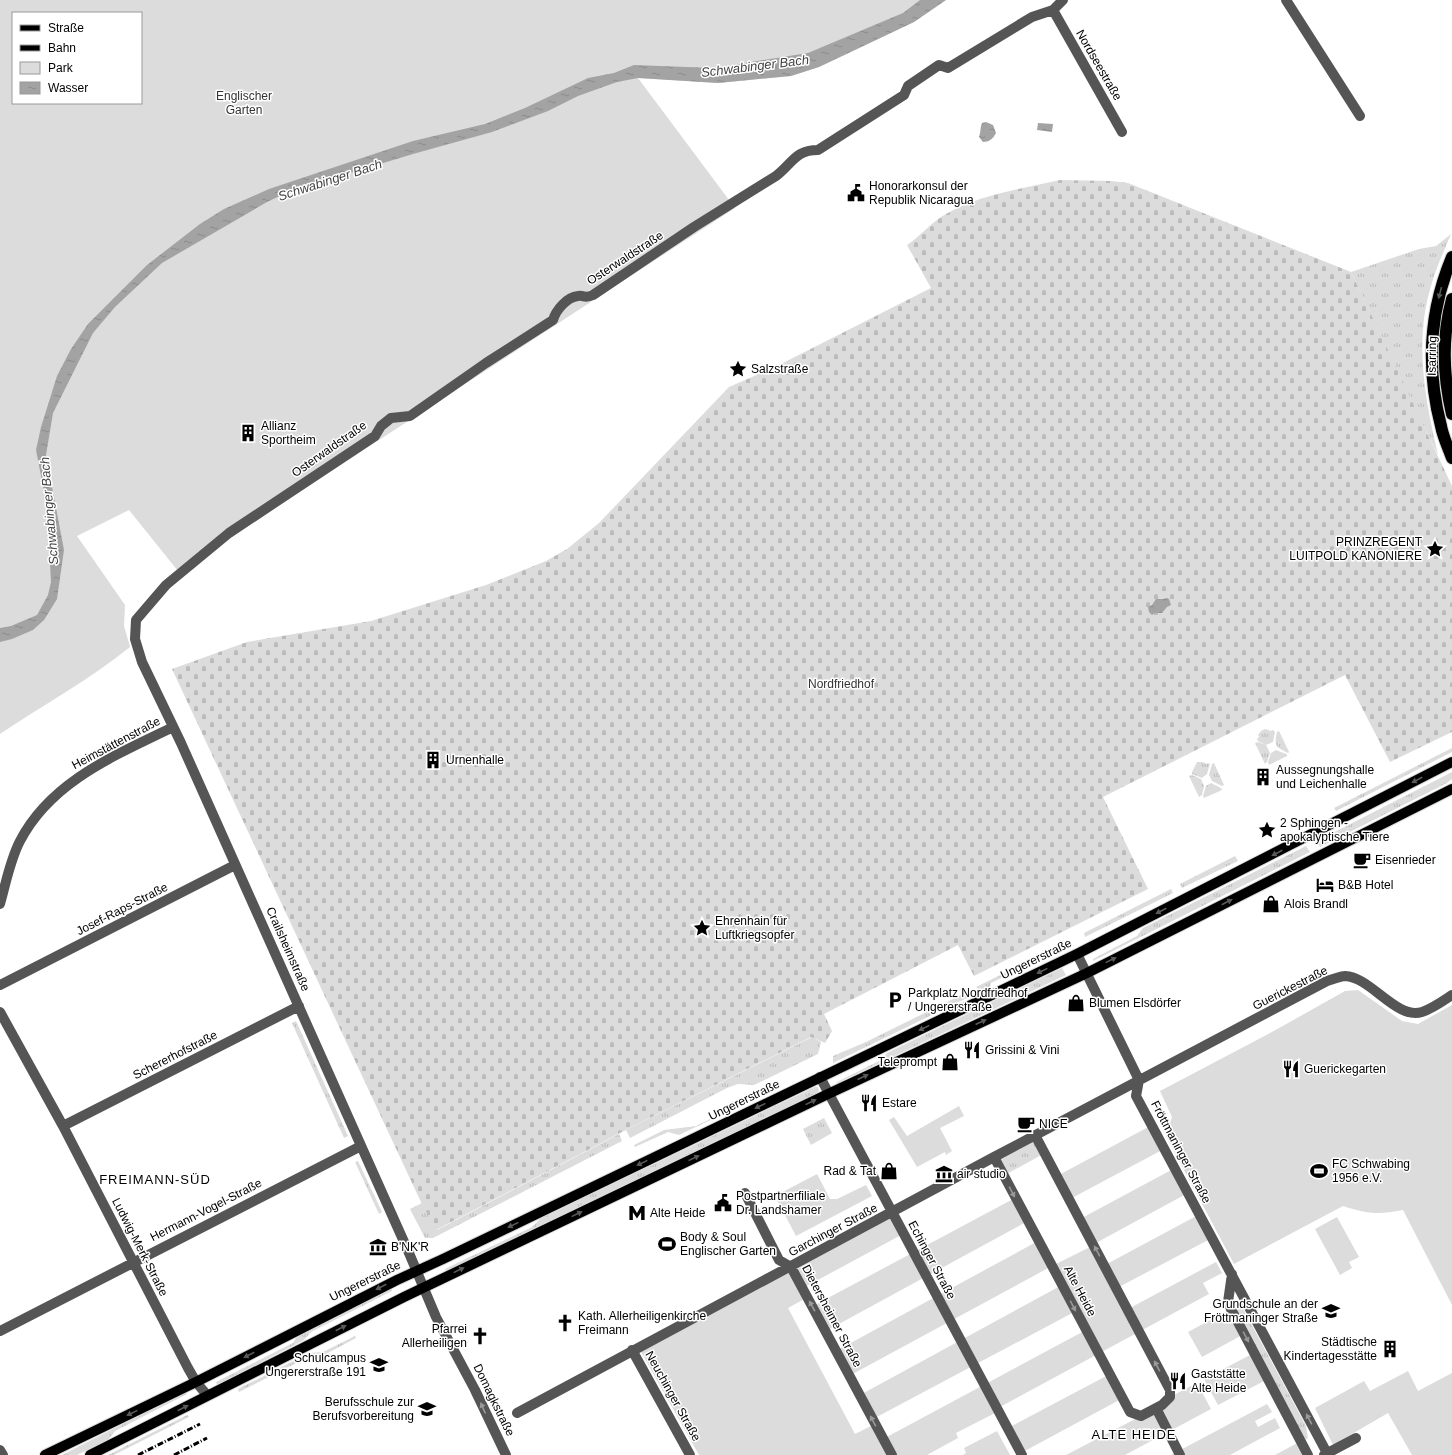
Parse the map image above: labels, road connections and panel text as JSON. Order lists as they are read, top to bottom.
{
  "streets": {
    "highway": ["Isarring"],
    "main road": ["Ungererstraße"],
    "street": [
      "Nordseestraße",
      "Osterwaldstraße",
      "Heimstättenstraße",
      "Josef-Raps-Straße",
      "Crailsheimstraße",
      "Guerickestraße",
      "Schererhofstraße",
      "Fröttmaninger Straße",
      "Hermann-Vogel-Straße",
      "Garchinger Straße",
      "Ludwig-Merk-Straße",
      "Echinger Straße",
      "Alte Heide",
      "Dietersheimer Straße",
      "Neuchinger Straße",
      "Domagkstraße"
    ]
  },
  "crossings": [
    ["Nordseestraße", "Osterwaldstraße"],
    ["Osterwaldstraße", "Crailsheimstraße"],
    ["Heimstättenstraße", "Crailsheimstraße"],
    ["Josef-Raps-Straße", "Crailsheimstraße"],
    ["Crailsheimstraße", "Ungererstraße"],
    ["Crailsheimstraße", "Schererhofstraße"],
    ["Crailsheimstraße", "Hermann-Vogel-Straße"],
    ["Crailsheimstraße", "Domagkstraße"],
    ["Ungererstraße", "Ludwig-Merk-Straße"],
    ["Ungererstraße", "Echinger Straße"],
    ["Ungererstraße", "Domagkstraße"],
    ["Guerickestraße", "Fröttmaninger Straße"],
    ["Guerickestraße", "Garchinger Straße"],
    ["Schererhofstraße", "Ludwig-Merk-Straße"],
    ["Fröttmaninger Straße", "Garchinger Straße"],
    ["Hermann-Vogel-Straße", "Ludwig-Merk-Straße"],
    ["Garchinger Straße", "Echinger Straße"],
    ["Garchinger Straße", "Alte Heide"],
    ["Garchinger Straße", "Dietersheimer Straße"],
    ["Garchinger Straße", "Neuchinger Straße"]
  ],
  "one_way": ["Dietersheimer Straße", "Domagkstraße"],
  "districts": ["FREIMANN-SÜD", "ALTE HEIDE"],
  "water": ["Schwabinger Bach"],
  "parks": ["Englischer Garten", "Nordfriedhof"],
  "places": {
    "public building": ["Honorarkonsul der Republik Nicaragua", "Postpartnerfiliale Dr. Landshamer"],
    "place": [
      "Salzstraße",
      "PRINZREGENT LUITPOLD KANONIERE",
      "2 Sphingen - apokalyptische Tiere",
      "Ehrenhain für Luftkriegsopfer"
    ],
    "building": [
      "Allianz Sportheim",
      "Urnenhalle",
      "Aussegnungshalle und Leichenhalle",
      "Städtische Kindertagesstätte"
    ],
    "cafe": ["Eisenrieder", "NICE"],
    "hotel": ["B&B Hotel"],
    "shop": [
      "Alois Brandl",
      "Blumen Elsdörfer",
      "Teleprompt",
      "Rad & Tat"
    ],
    "parking": ["Parkplatz Nordfriedhof / Ungererstraße"],
    "restaurant": [
      "Grissini & Vini",
      "Guerickegarten",
      "Estare",
      "Gaststätte Alte Heide"
    ],
    "sports": ["FC Schwabing 1956 e.V.", "Body & Soul Englischer Garten"],
    "museum": ["air studio", "B'NK'R"],
    "metro station": ["Alte Heide"],
    "school or university": ["Grundschule an der Fröttmaninger Straße", "Schulcampus Ungererstraße 191", "Berufsschule zur Berufsvorbereitung"],
    "church": ["Kath. Allerheiligenkirche Freimann", "Pfarrei Allerheiligen"]
  },
  "legend": [
    "Straße",
    "Bahn",
    "Park",
    "Wasser"
  ]
}
